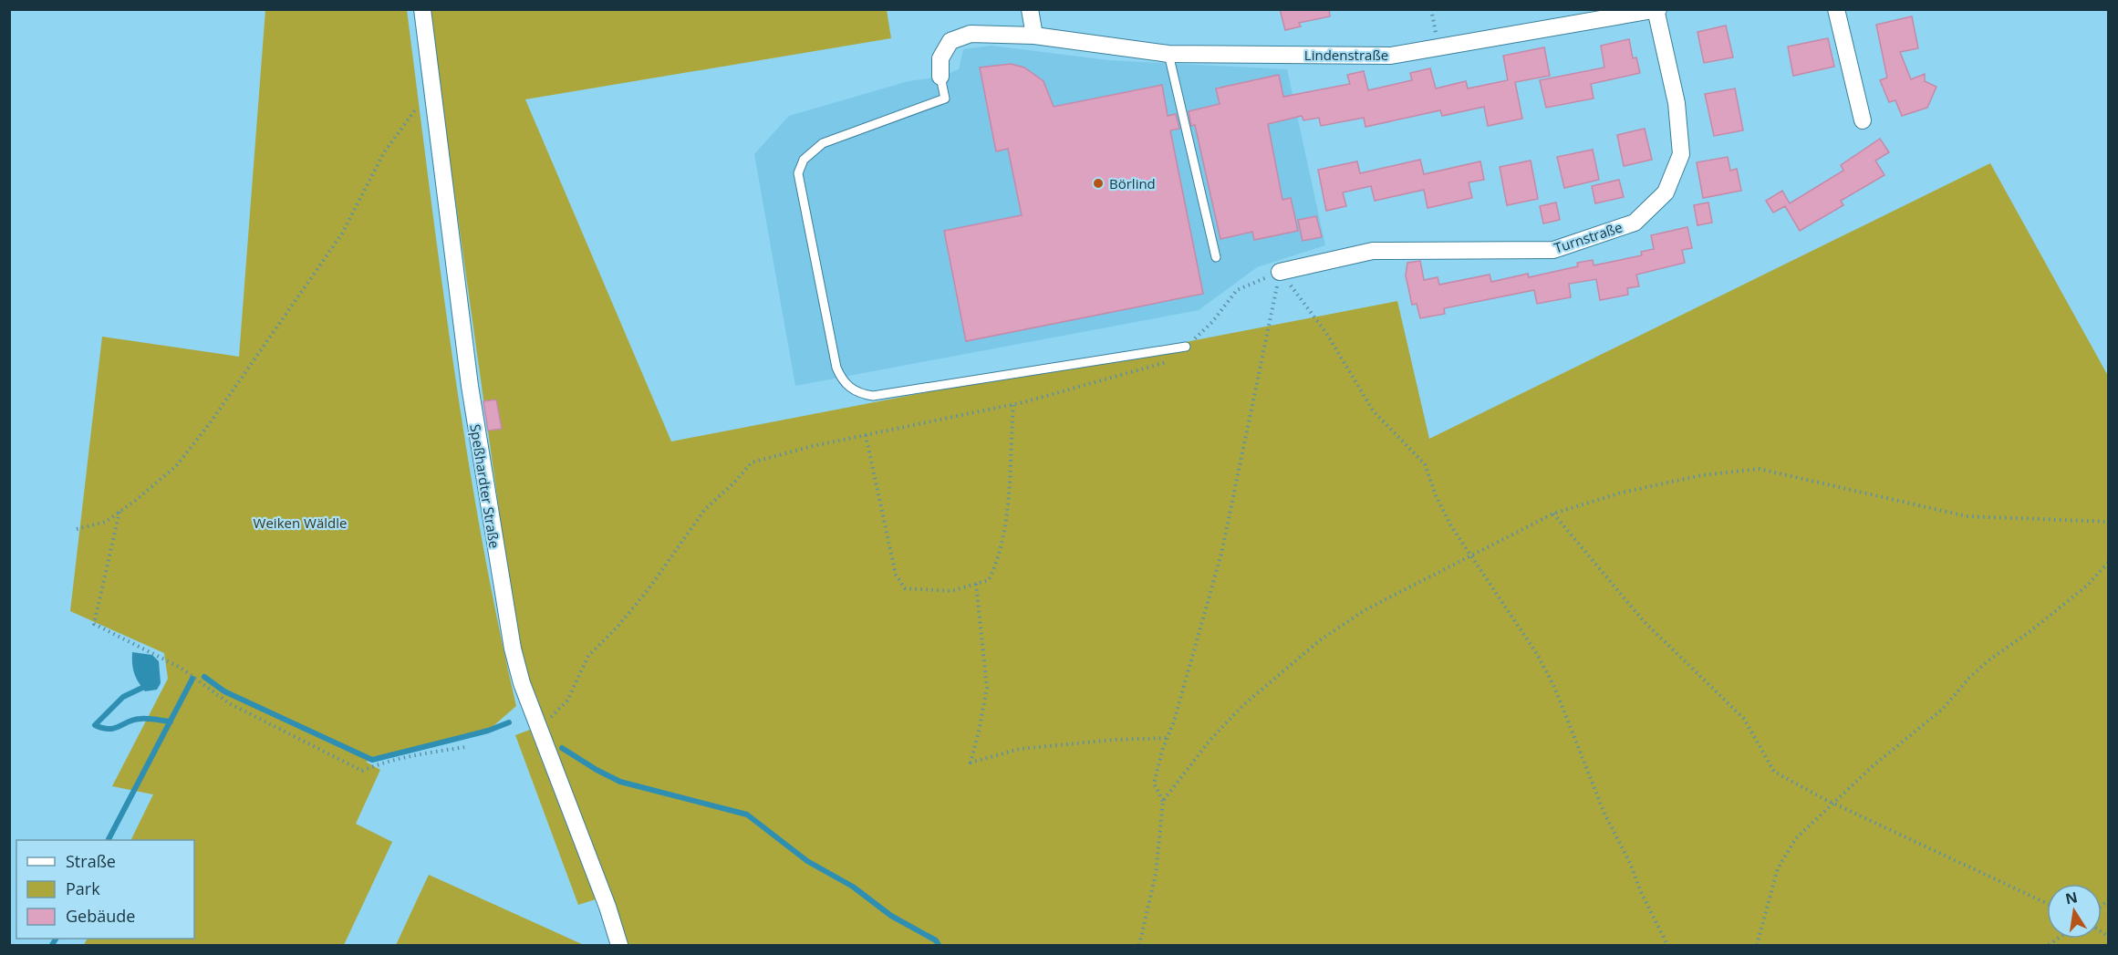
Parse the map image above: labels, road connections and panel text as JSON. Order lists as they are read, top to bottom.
{
  "streets": {
    "street": ["Lindenstraße", "Turnstraße", "Speßhardter Straße"]
  },
  "crossings": [
    ["Lindenstraße", "Turnstraße"]
  ],
  "parks": ["Weiken Wäldle"],
  "places": ["Börlind"],
  "legend": ["Straße", "Park", "Gebäude"],
  "north": "top"
}
